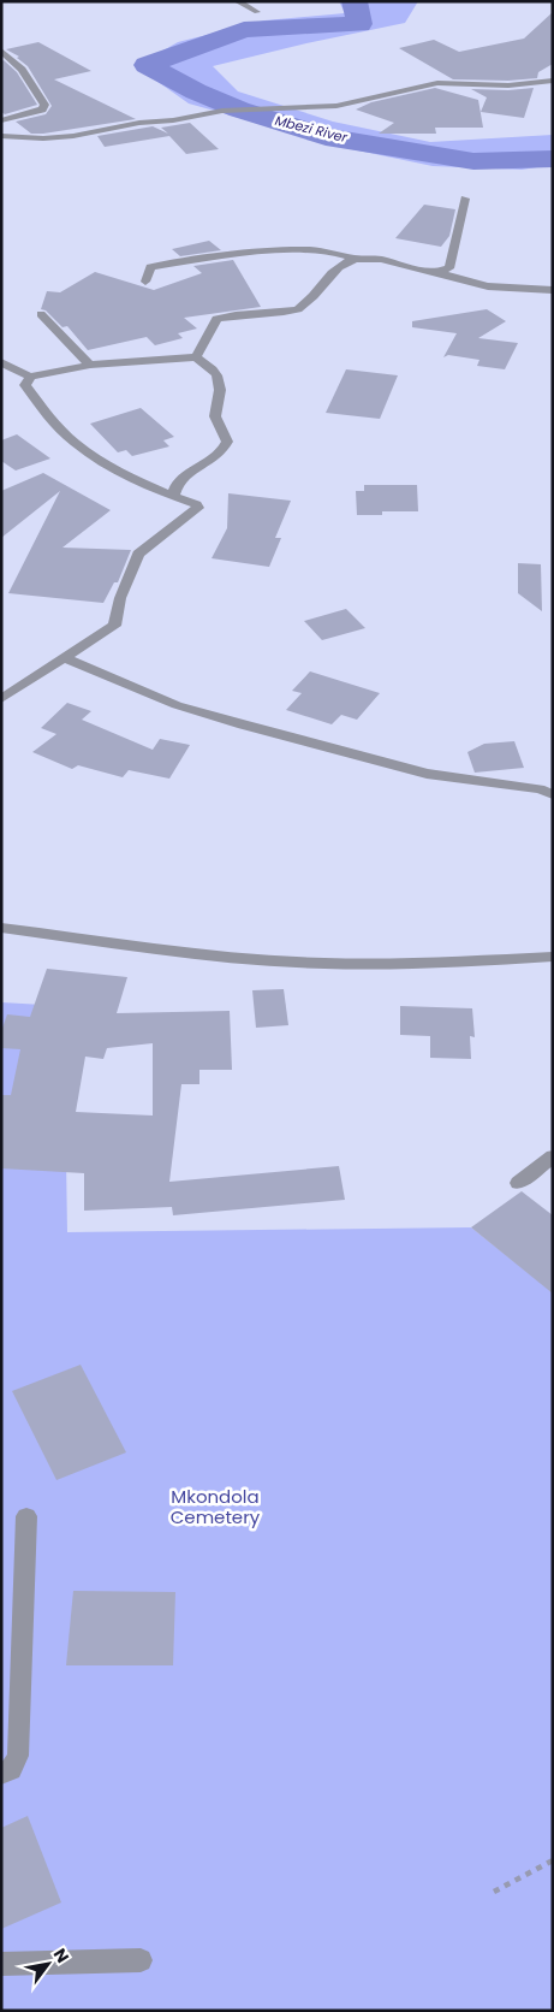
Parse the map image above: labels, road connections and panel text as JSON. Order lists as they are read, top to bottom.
{
  "water": ["Mbezi River"],
  "parks": ["Mkondola Cemetery"],
  "north": "top right"
}
